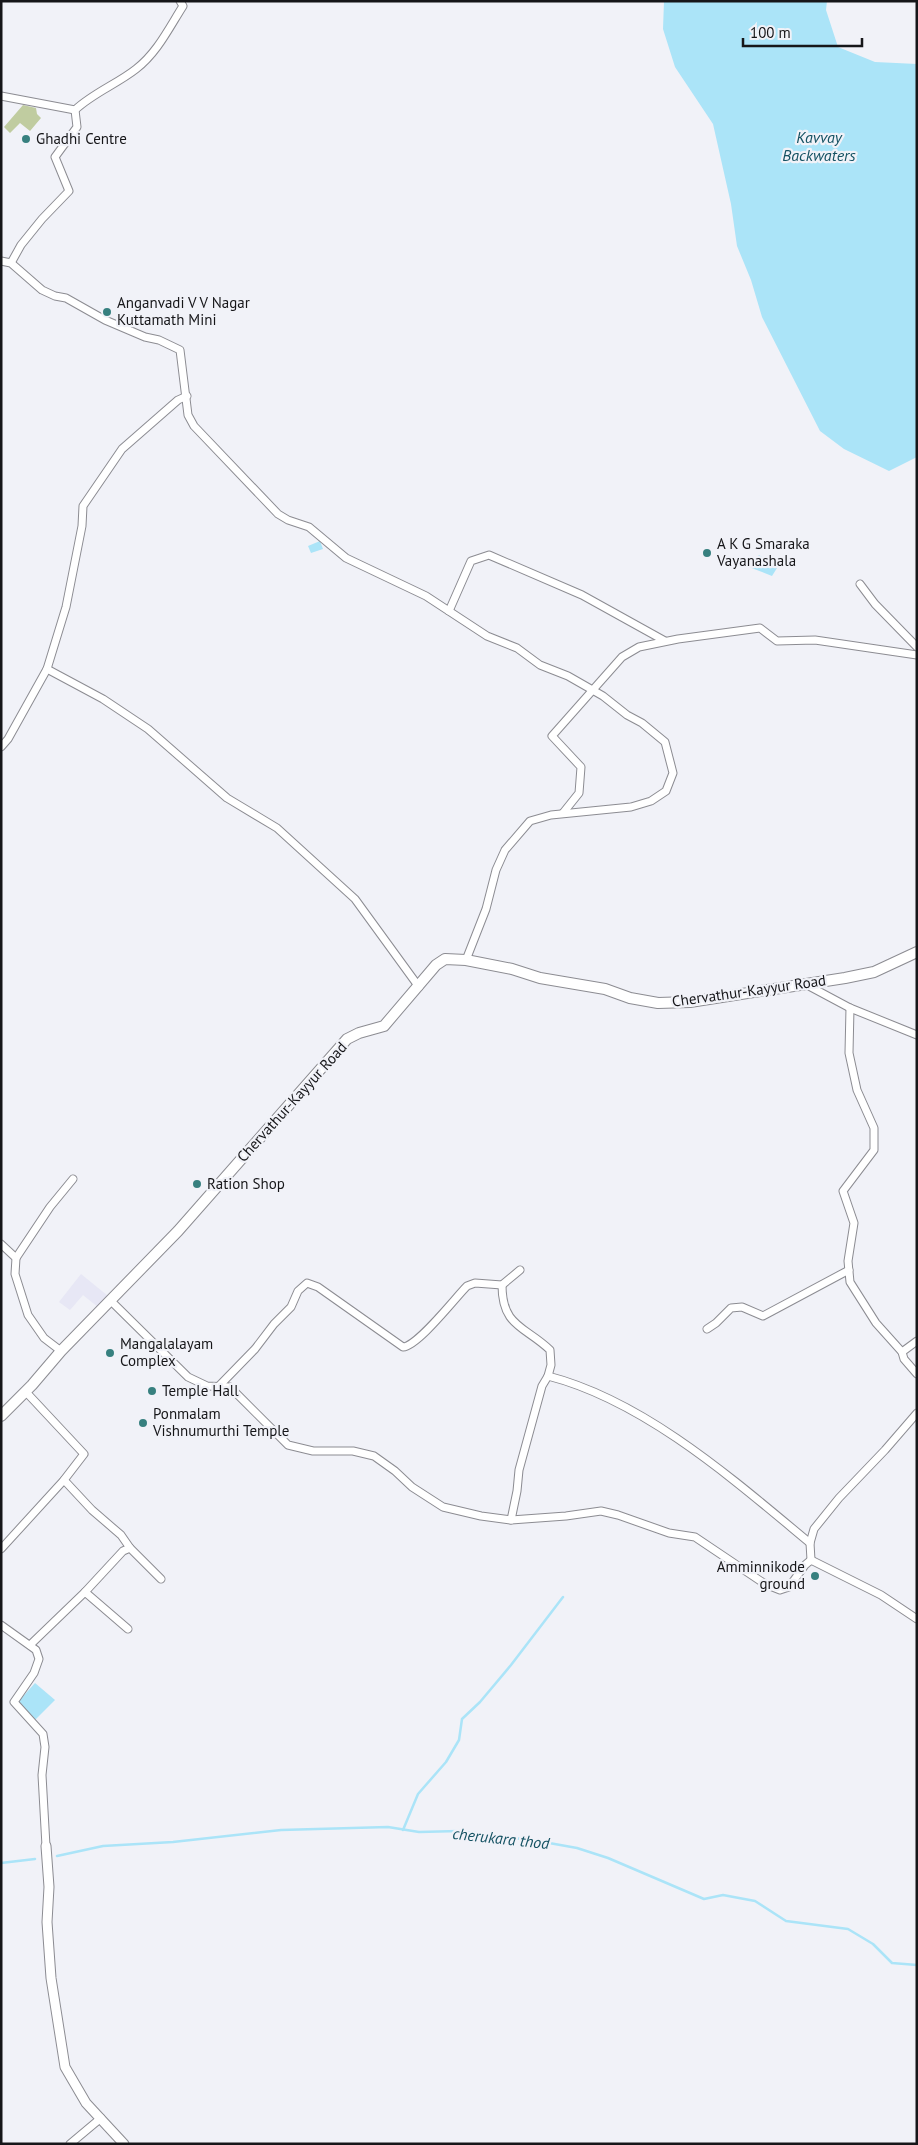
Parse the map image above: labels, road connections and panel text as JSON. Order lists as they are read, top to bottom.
{
  "streets": {
    "main road": ["Chervathur-Kayyur Road"]
  },
  "water": ["Kavvay Backwaters", "cherukara thod"],
  "places": [
    "Ghadhi Centre",
    "Anganvadi V V Nagar Kuttamath Mini",
    "A K G Smaraka Vayanashala",
    "Ration Shop",
    "Mangalalayam Complex",
    "Temple Hall",
    "Ponmalam Vishnumurthi Temple",
    "Amminnikode ground"
  ],
  "scale_bar": "100 m"
}
